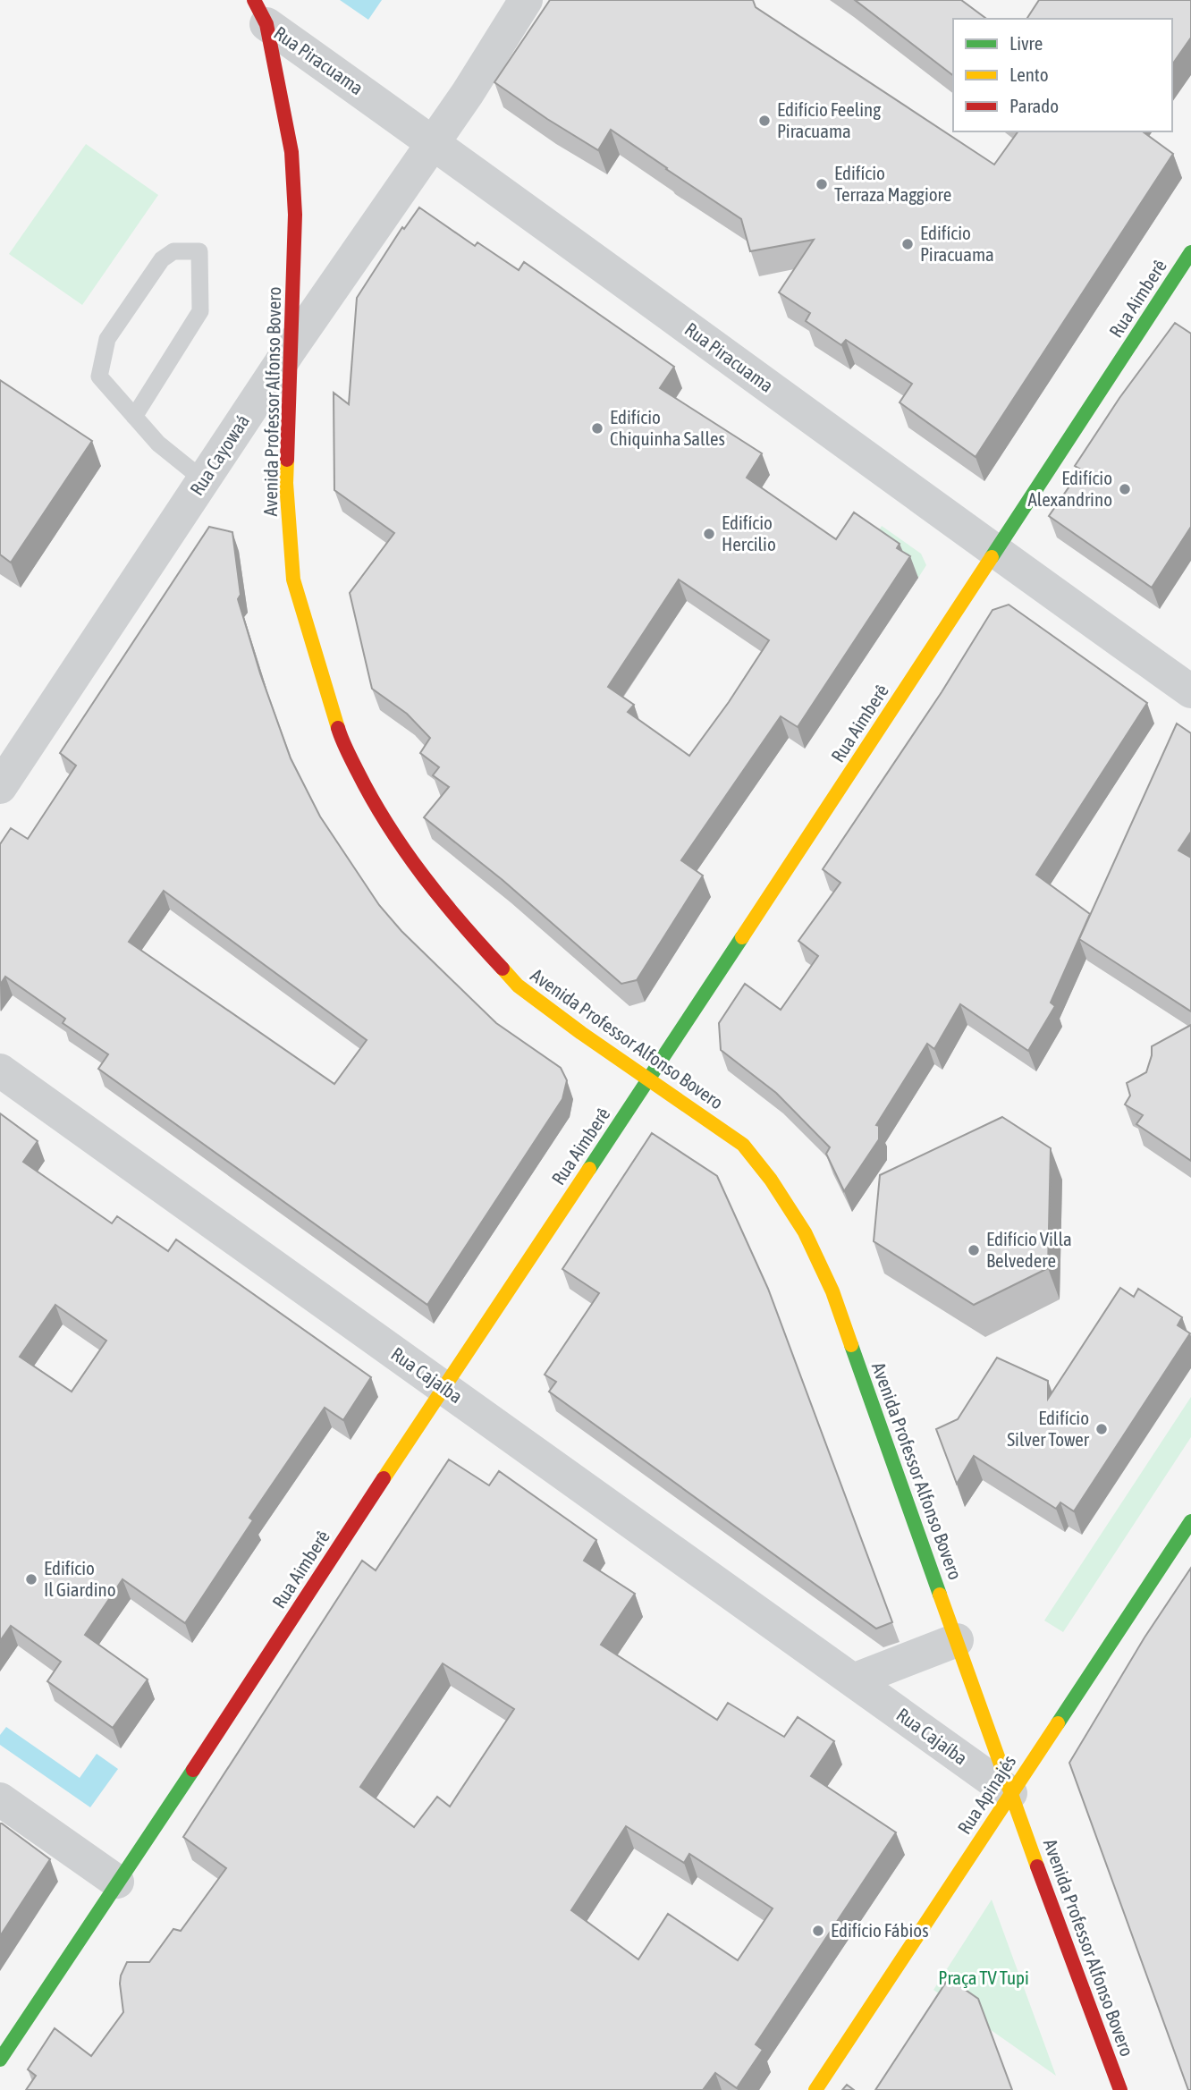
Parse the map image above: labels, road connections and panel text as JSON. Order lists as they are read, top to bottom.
{
  "streets": {
    "street": [
      "Rua Piracuama",
      "Rua Aimberê",
      "Avenida Professor Alfonso Bovero",
      "Rua Cayowaá",
      "Rua Cajaíba",
      "Rua Apinajés"
    ]
  },
  "crossings": [
    ["Rua Piracuama", "Rua Aimberê"],
    ["Rua Piracuama", "Avenida Professor Alfonso Bovero"],
    ["Rua Piracuama", "Rua Cayowaá"],
    ["Rua Aimberê", "Avenida Professor Alfonso Bovero"],
    ["Rua Aimberê", "Rua Cajaíba"],
    ["Avenida Professor Alfonso Bovero", "Rua Cayowaá"],
    ["Avenida Professor Alfonso Bovero", "Rua Cajaíba"],
    ["Avenida Professor Alfonso Bovero", "Rua Apinajés"],
    ["Rua Cajaíba", "Rua Apinajés"]
  ],
  "parks": ["Praça TV Tupi"],
  "places": [
    "Edifício Feeling Piracuama",
    "Edifício Terraza Maggiore",
    "Edifício Piracuama",
    "Edifício Chiquinha Salles",
    "Edifício Alexandrino",
    "Edifício Hercilio",
    "Edifício Villa Belvedere",
    "Edifício Silver Tower",
    "Edifício Il Giardino",
    "Edifício Fábios"
  ],
  "legend": ["Livre", "Lento", "Parado"]
}
